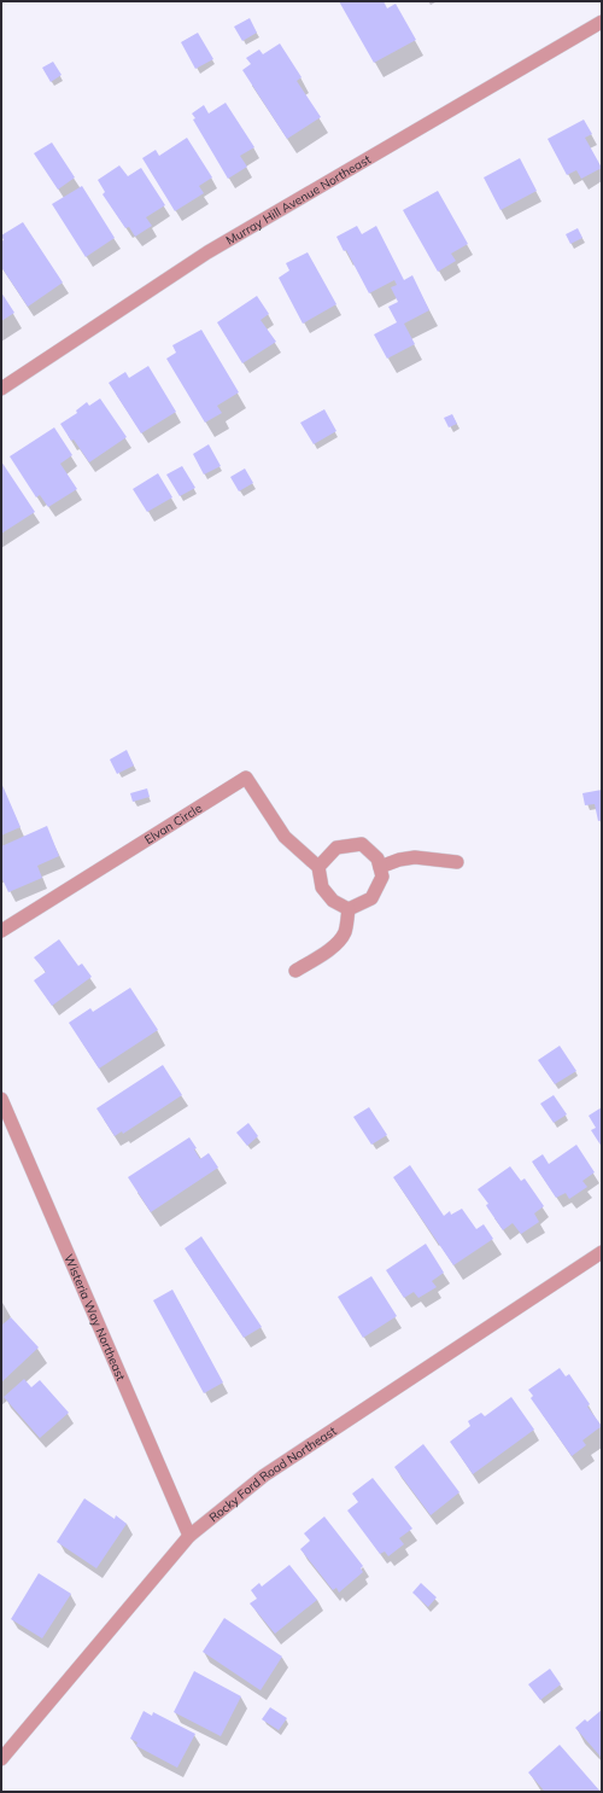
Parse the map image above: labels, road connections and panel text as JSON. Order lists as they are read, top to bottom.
{
  "streets": {
    "street": [
      "Murray Hill Avenue Northeast",
      "Elvan Circle",
      "Wisteria Way Northeast",
      "Rocky Ford Road Northeast"
    ]
  },
  "crossings": [
    ["Wisteria Way Northeast", "Rocky Ford Road Northeast"]
  ]
}
